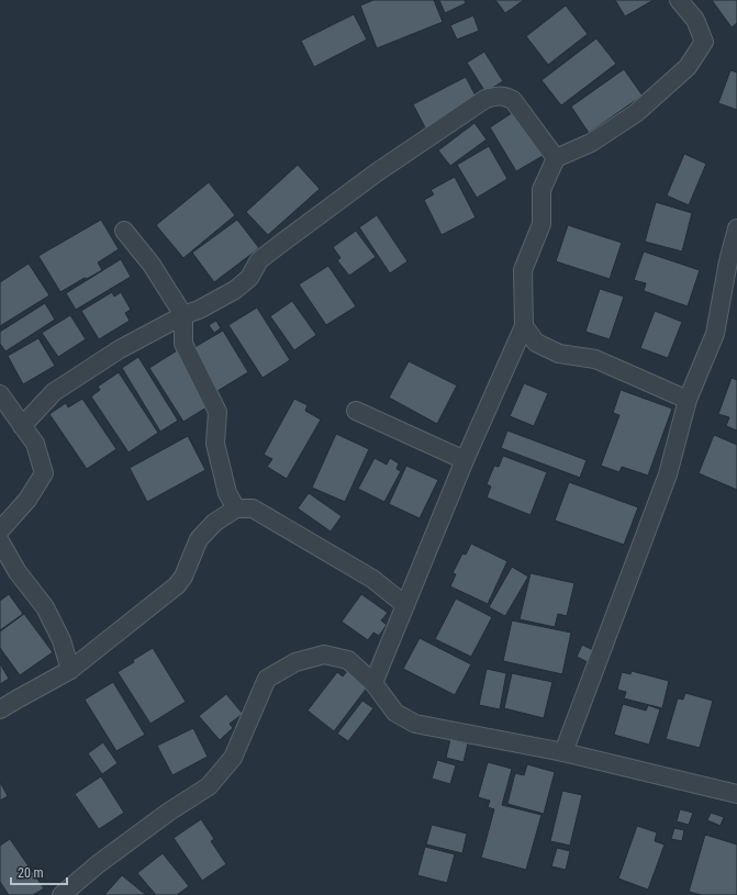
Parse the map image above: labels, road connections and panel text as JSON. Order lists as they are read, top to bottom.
{
  "scale_bar": "20 m"
}
